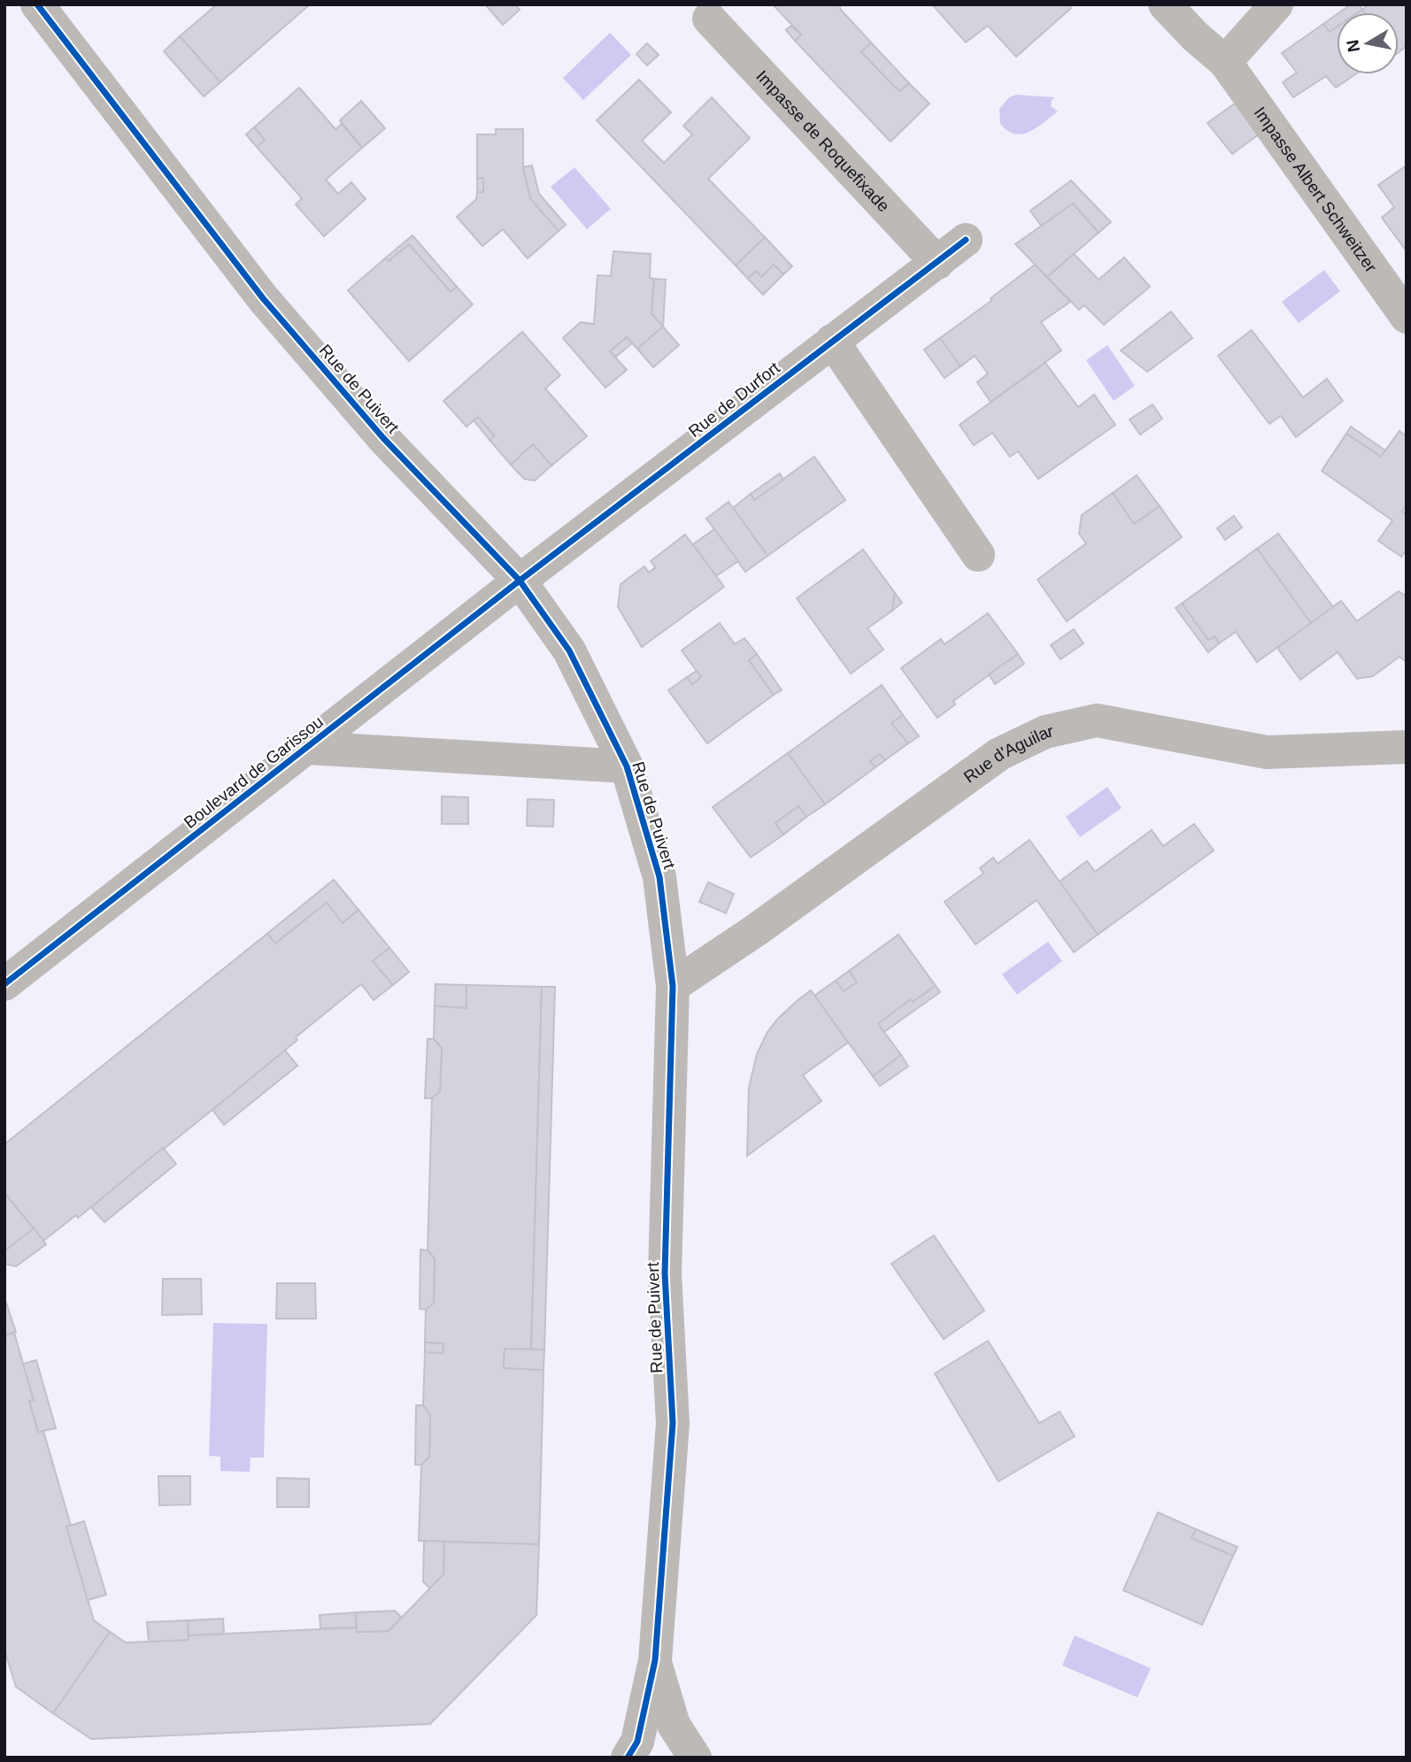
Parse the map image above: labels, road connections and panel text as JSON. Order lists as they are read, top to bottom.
{
  "streets": {
    "street": [
      "Impasse de Roquefixade",
      "Impasse Albert Schweitzer",
      "Rue de Puivert",
      "Rue de Durfort",
      "Rue d'Aguilar",
      "Boulevard de Garissou"
    ]
  },
  "crossings": [
    ["Impasse de Roquefixade", "Rue de Durfort"],
    ["Rue de Puivert", "Rue de Durfort"],
    ["Rue de Puivert", "Rue d'Aguilar"],
    ["Rue de Puivert", "Boulevard de Garissou"],
    ["Rue de Durfort", "Boulevard de Garissou"]
  ],
  "north": "left"
}
